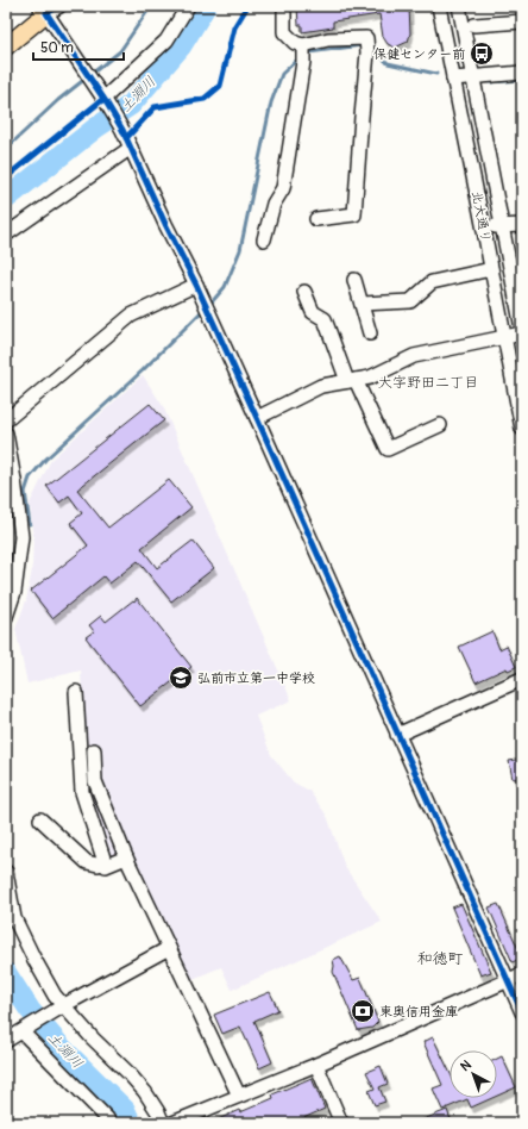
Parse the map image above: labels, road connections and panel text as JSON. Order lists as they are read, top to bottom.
{
  "streets": {
    "street": ["北大通り"]
  },
  "districts": ["大字野田二丁目", "和徳町"],
  "water": ["土淵川"],
  "places": {
    "bus stop": ["保健センター前"],
    "school or university": ["弘前市立第一中学校"],
    "bank": ["東奥信用金庫"]
  },
  "scale_bar": "50 m",
  "north": "top left"
}
